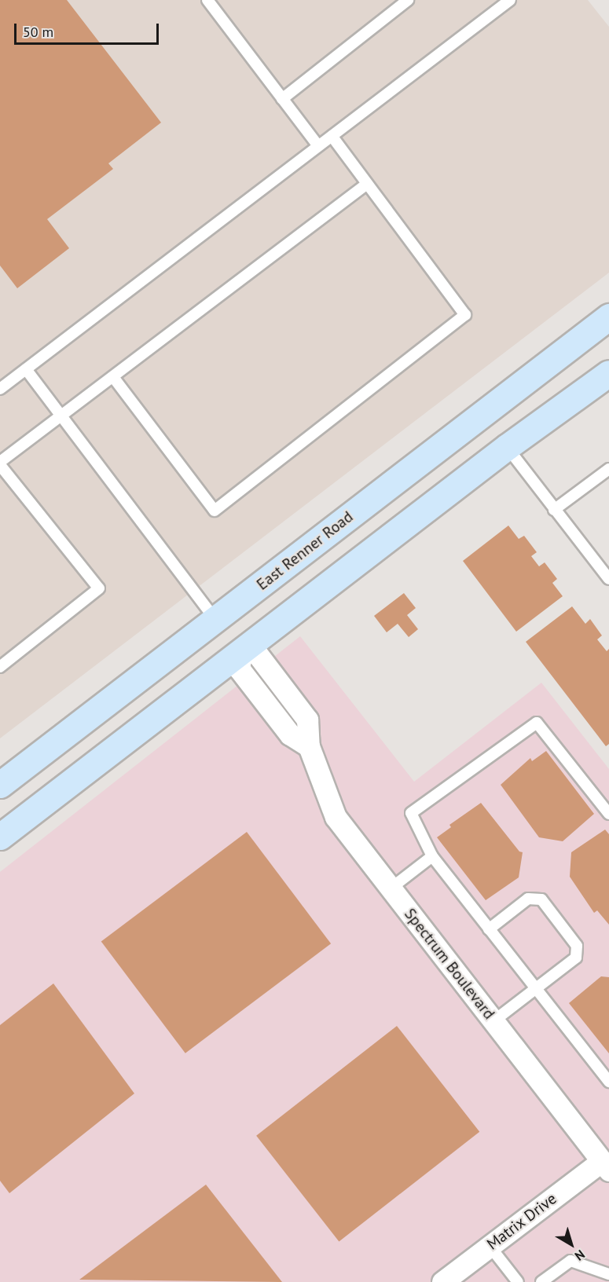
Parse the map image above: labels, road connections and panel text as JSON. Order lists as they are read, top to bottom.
{
  "streets": {
    "main road": ["East Renner Road"],
    "street": ["Spectrum Boulevard", "Matrix Drive"]
  },
  "crossings": [
    ["Spectrum Boulevard", "Matrix Drive"]
  ],
  "scale_bar": "50 m",
  "north": "bottom right"
}
